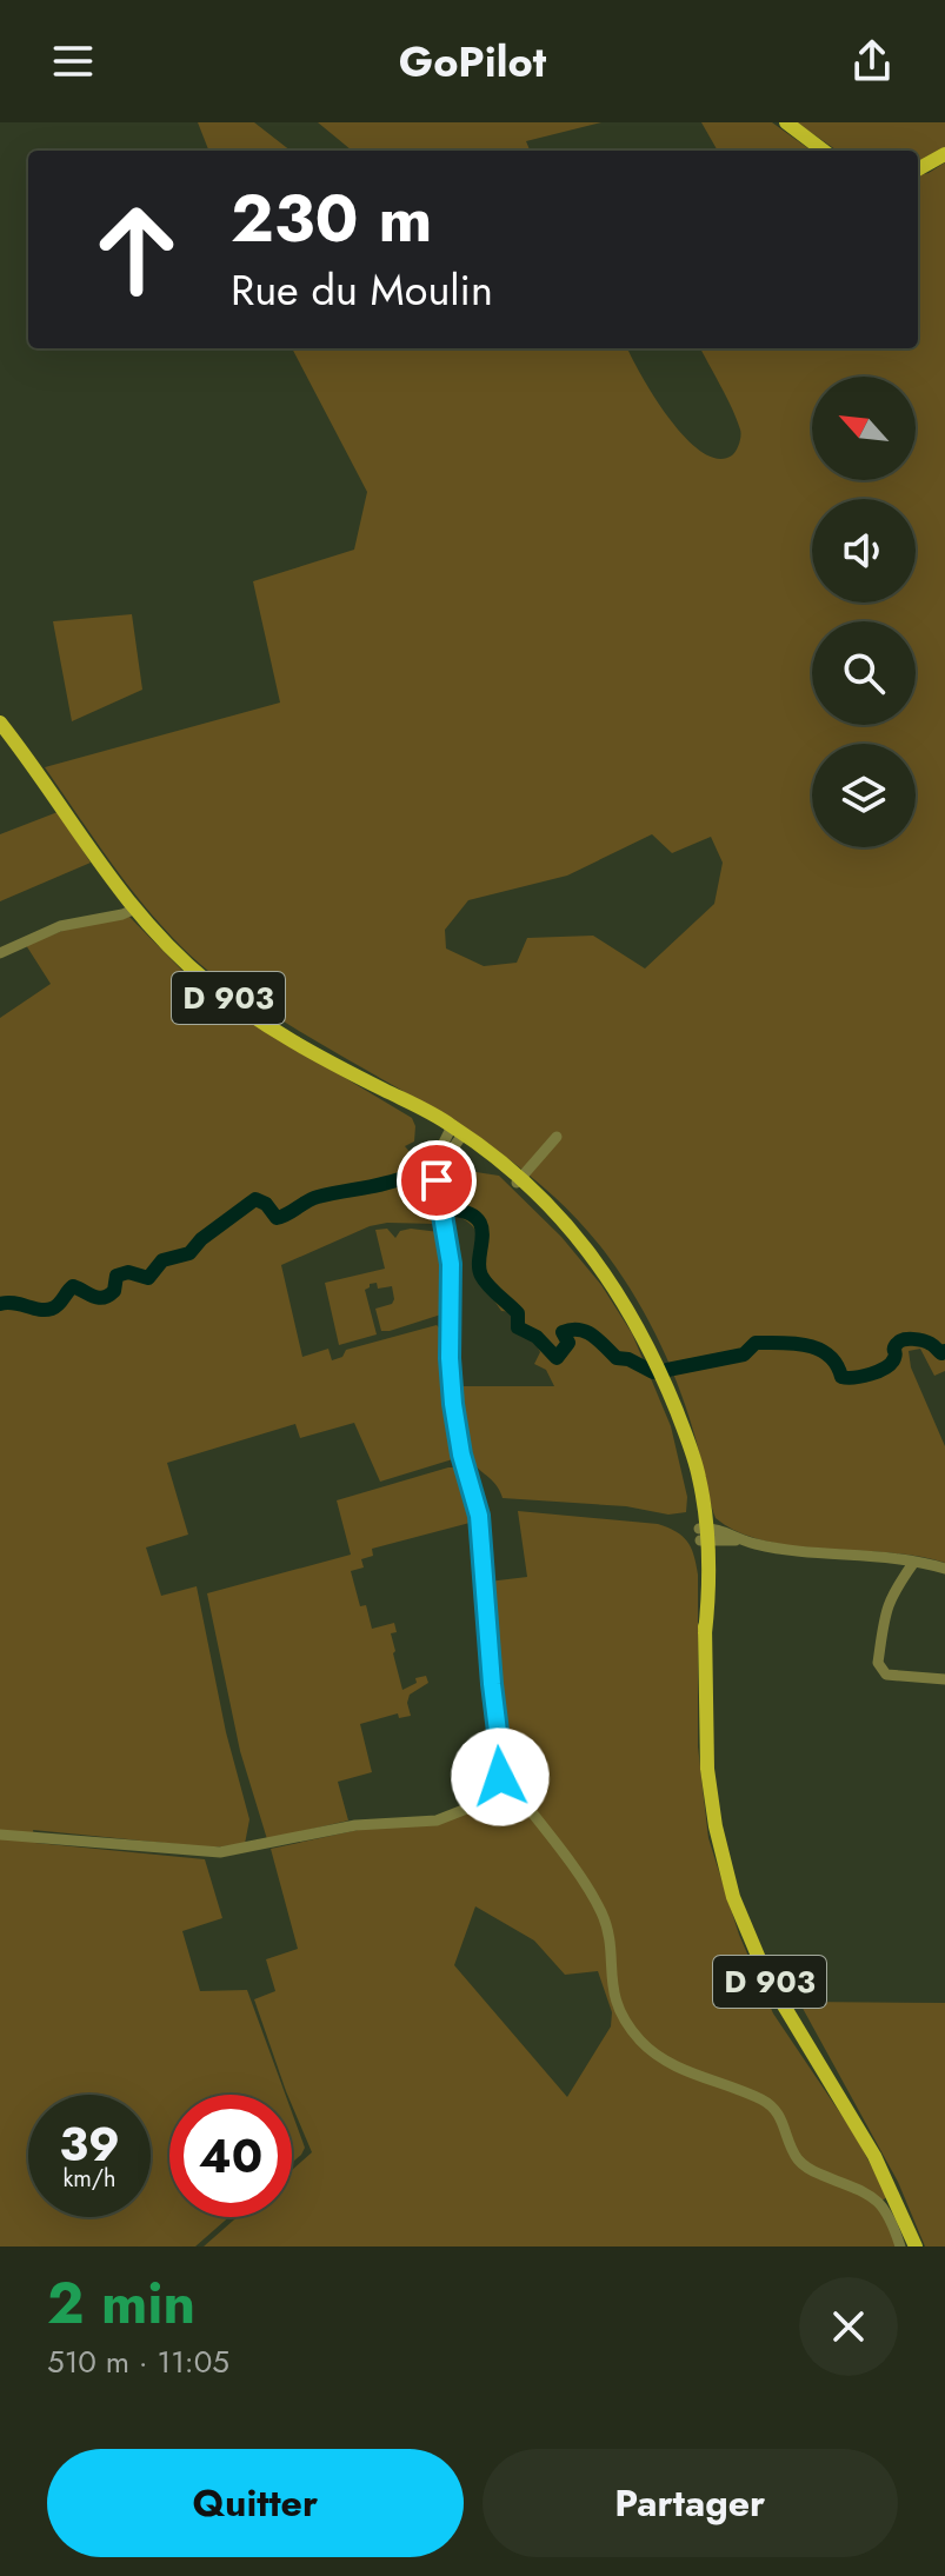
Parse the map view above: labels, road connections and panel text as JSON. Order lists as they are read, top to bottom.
{
  "streets": {
    "main road": ["D 903"]
  },
  "north": "top left",
  "page": {
    "header": "GoPilot",
    "turn": ["230 m", "Rue du Moulin"],
    "speed": "39 km/h",
    "limit": "40",
    "heading": ["2 min", "510 m · 11:05"],
    "buttons": ["Quitter", "Partager"]
  }
}
